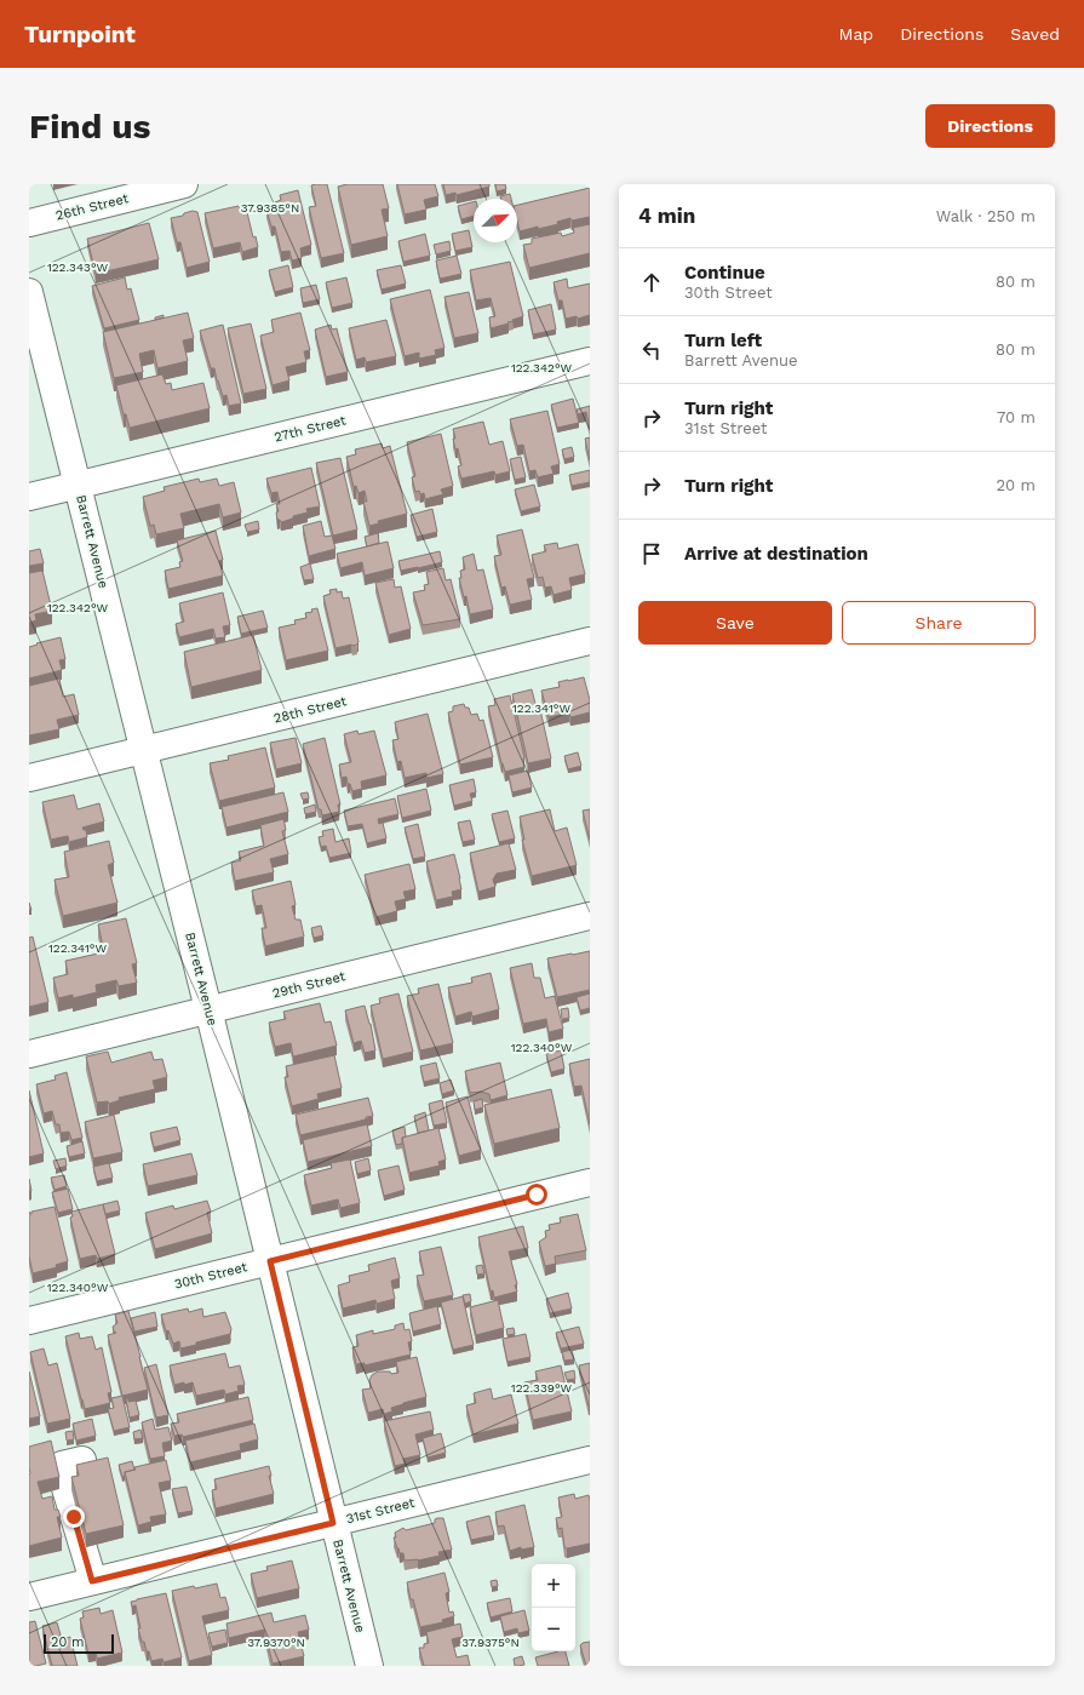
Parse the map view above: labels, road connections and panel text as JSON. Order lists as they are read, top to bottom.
{
  "streets": {
    "street": [
      "26th Street",
      "27th Street",
      "Barrett Avenue",
      "28th Street",
      "29th Street",
      "30th Street",
      "31st Street"
    ]
  },
  "crossings": [
    ["27th Street", "Barrett Avenue"],
    ["Barrett Avenue", "28th Street"],
    ["Barrett Avenue", "29th Street"],
    ["Barrett Avenue", "30th Street"],
    ["Barrett Avenue", "31st Street"]
  ],
  "scale_bar": "20 m",
  "north": "top right",
  "page": {
    "header": "Turnpoint",
    "nav": ["Map", "Directions", "Saved"],
    "buttons": [
      "Directions",
      ["Save", "Share"]
    ],
    "title": "Find us",
    "heading": ["4 min", "Walk · 250 m"],
    "list": [
      ["Continue", "30th Street", "80 m"],
      ["Turn left", "Barrett Avenue", "80 m"],
      ["Turn right", "31st Street", "70 m"],
      ["Turn right", "20 m"],
      "Arrive at destination"
    ],
    "map_buttons": ["+", "−"],
    "scale": "20 m"
  },
  "coordinates": [
    "37.9385°N",
    "122.343°W",
    "122.342°W",
    "122.341°W",
    "122.340°W",
    "122.339°W",
    "37.9370°N",
    "37.9375°N"
  ]
}
